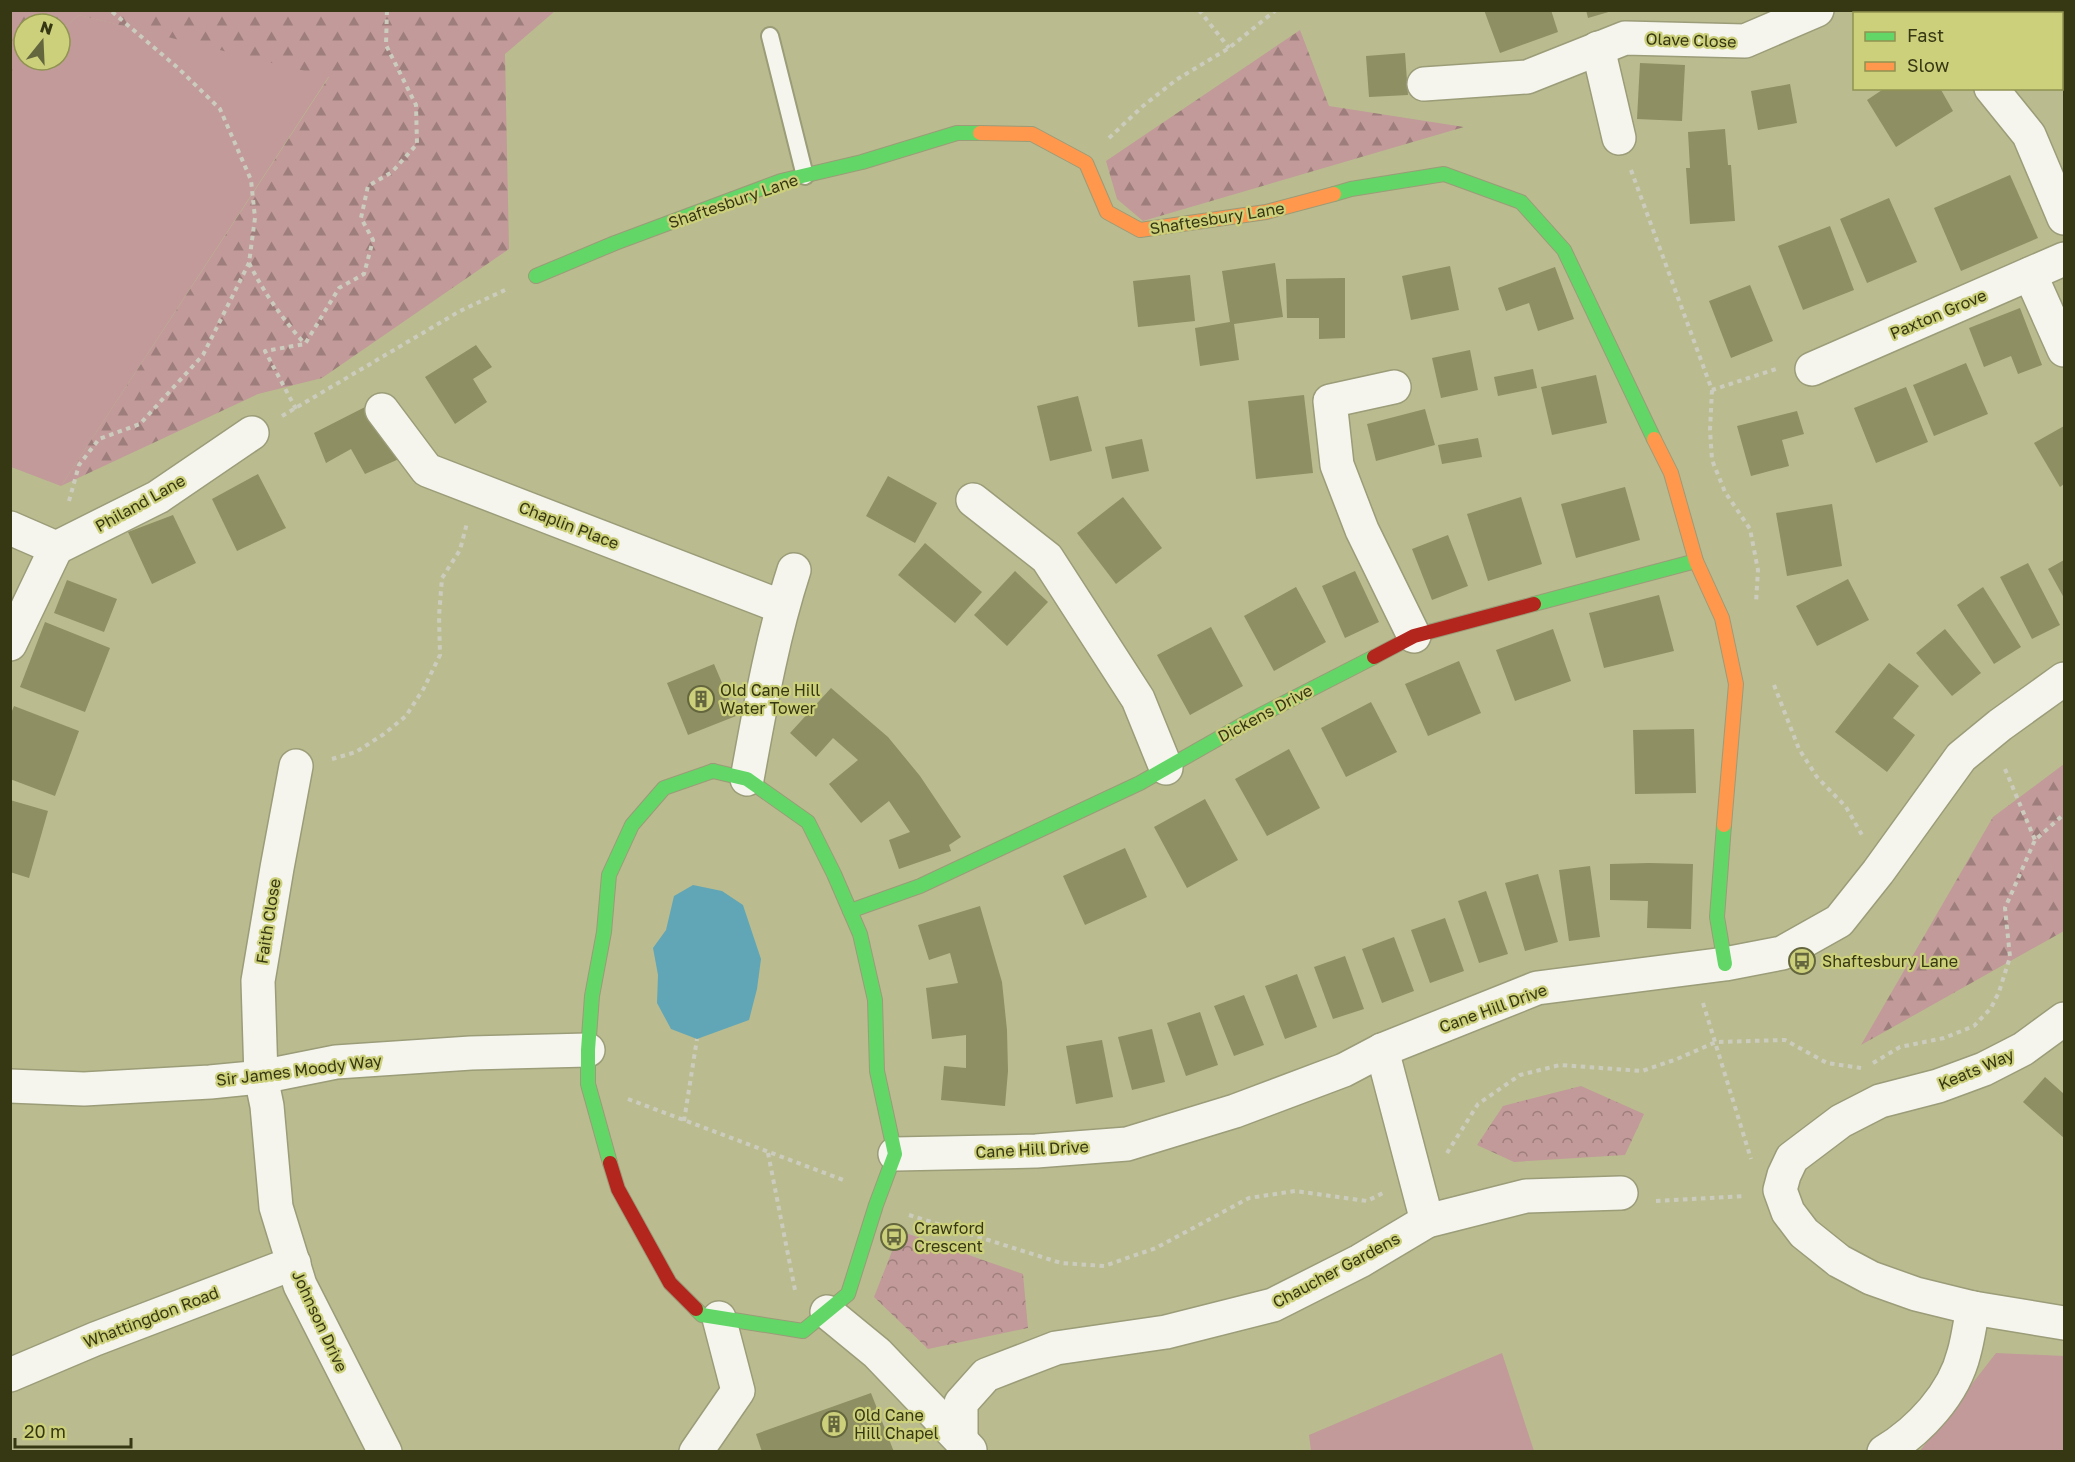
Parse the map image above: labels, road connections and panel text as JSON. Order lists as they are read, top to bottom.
{
  "streets": {
    "street": [
      "Olave Close",
      "Shaftesbury Lane",
      "Paxton Grove",
      "Philand Lane",
      "Chaplin Place",
      "Dickens Drive",
      "Faith Close",
      "Cane Hill Drive",
      "Keats Way",
      "Sir James Moody Way",
      "Chaucher Gardens",
      "Whattingdon Road",
      "Johnson Drive"
    ]
  },
  "crossings": [
    ["Shaftesbury Lane", "Dickens Drive"],
    ["Shaftesbury Lane", "Cane Hill Drive"],
    ["Faith Close", "Sir James Moody Way"],
    ["Faith Close", "Johnson Drive"],
    ["Sir James Moody Way", "Johnson Drive"],
    ["Whattingdon Road", "Johnson Drive"]
  ],
  "places": {
    "building": ["Old Cane Hill Water Tower", "Old Cane Hill Chapel"],
    "bus stop": ["Shaftesbury Lane", "Crawford Crescent"]
  },
  "legend": ["Fast", "Slow"],
  "scale_bar": "20 m",
  "north": "top"
}
